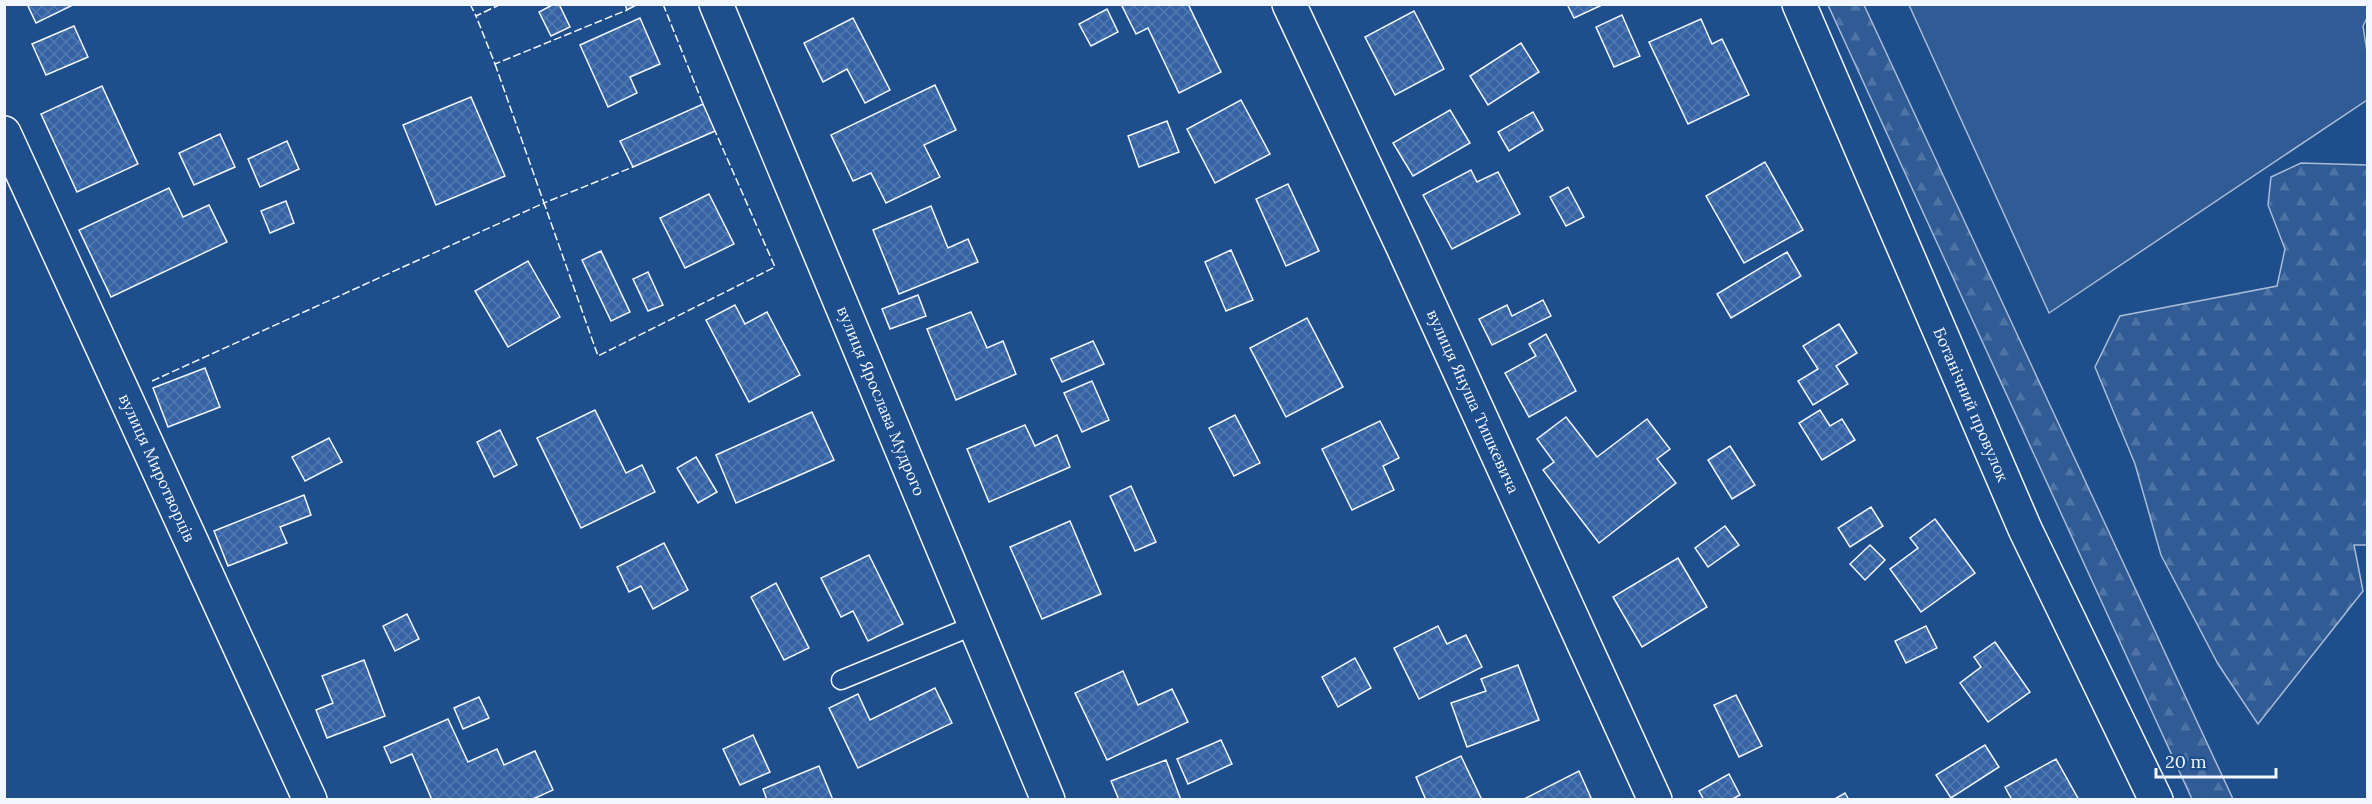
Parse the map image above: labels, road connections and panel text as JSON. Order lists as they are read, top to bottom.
{
  "streets": {
    "street": [
      "вулиця Януша Тишкевича",
      "вулиця Ярослава Мудрого",
      "Ботанічний провулок",
      "вулиця Миротворців"
    ]
  },
  "scale_bar": "20 m"
}
